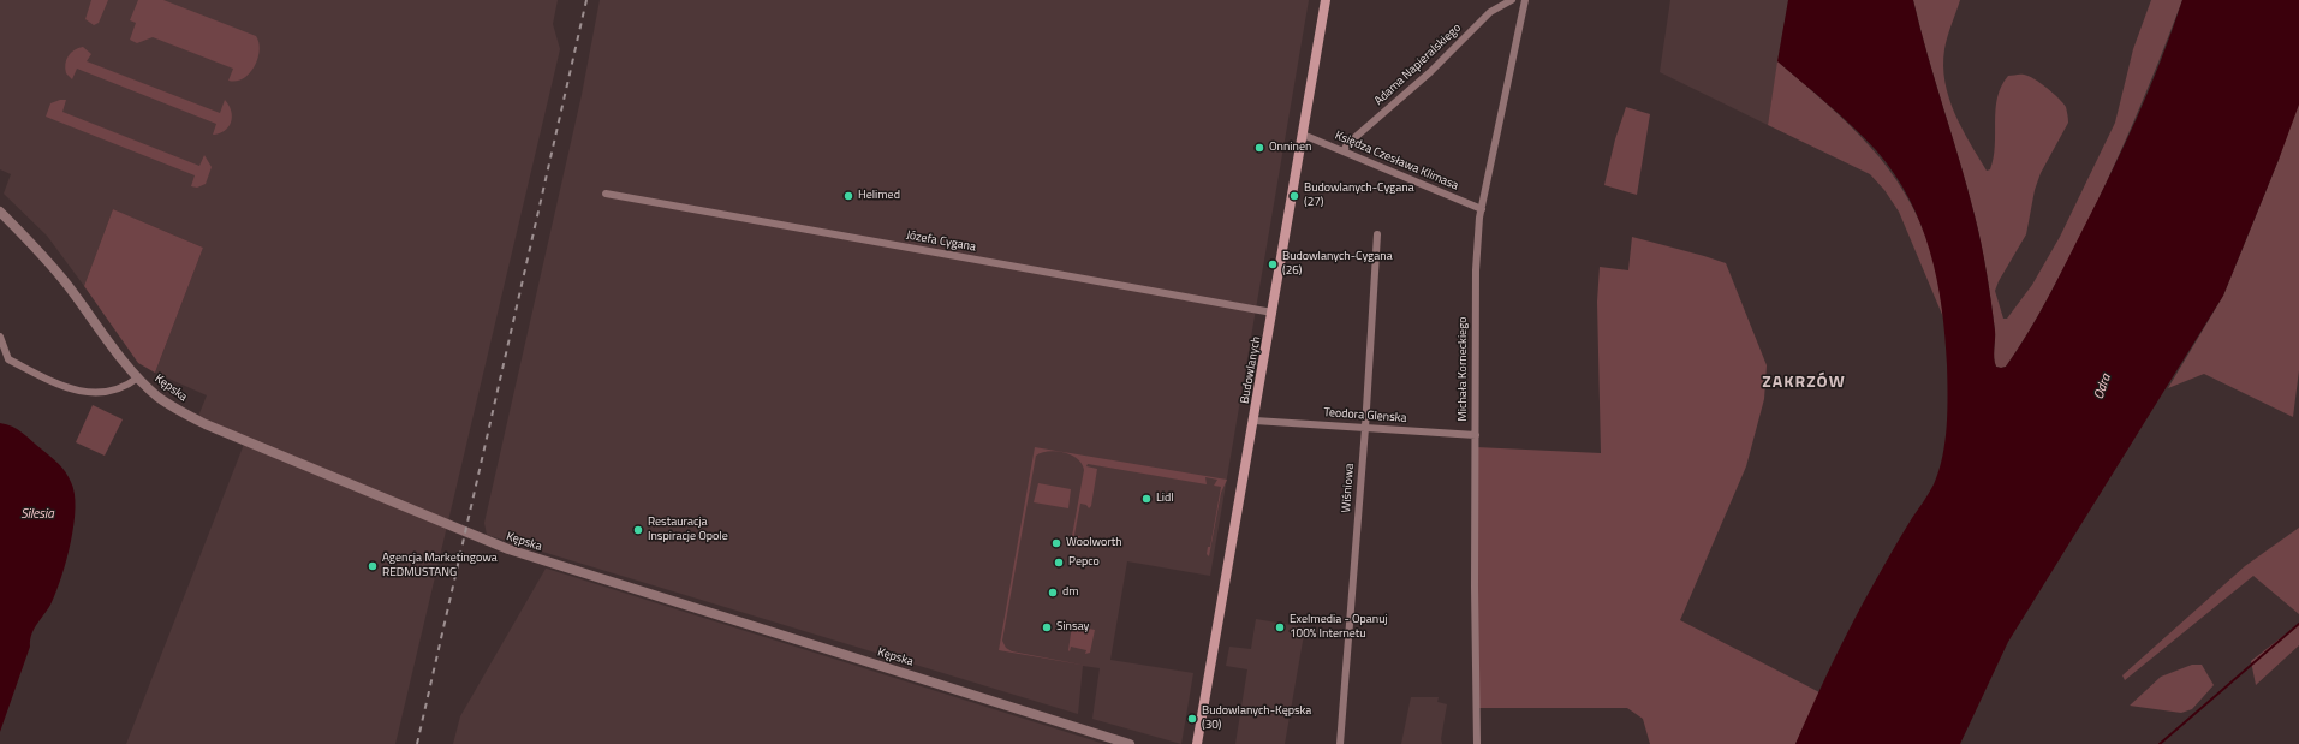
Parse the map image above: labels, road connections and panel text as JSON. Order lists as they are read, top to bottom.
{
  "streets": {
    "main road": ["Budowlanych"],
    "street": [
      "Adama Napieralskiego",
      "Księdza Czesława Klimasa",
      "Józefa Cygana",
      "Michała Korneckiego",
      "Kępska",
      "Teodora Glenska",
      "Wiśniowa"
    ]
  },
  "crossings": [
    ["Adama Napieralskiego", "Księdza Czesława Klimasa"],
    ["Księdza Czesława Klimasa", "Michała Korneckiego"],
    ["Księdza Czesława Klimasa", "Budowlanych"],
    ["Józefa Cygana", "Budowlanych"],
    ["Michała Korneckiego", "Teodora Glenska"],
    ["Budowlanych", "Teodora Glenska"],
    ["Teodora Glenska", "Wiśniowa"]
  ],
  "districts": ["ZAKRZÓW"],
  "water": ["Odra", "Silesia"],
  "places": [
    "Onninen",
    "Helimed",
    "Budowlanych-Cygana (27)",
    "Budowlanych-Cygana (26)",
    "Lidl",
    "Restauracja Inspiracje Opole",
    "Woolworth",
    "Pepco",
    "Agencja Marketingowa REDMUSTANG",
    "dm",
    "Sinsay",
    "Exelmedia - Opanuj 100% Internetu",
    "Budowlanych-Kępska (30)"
  ]
}
